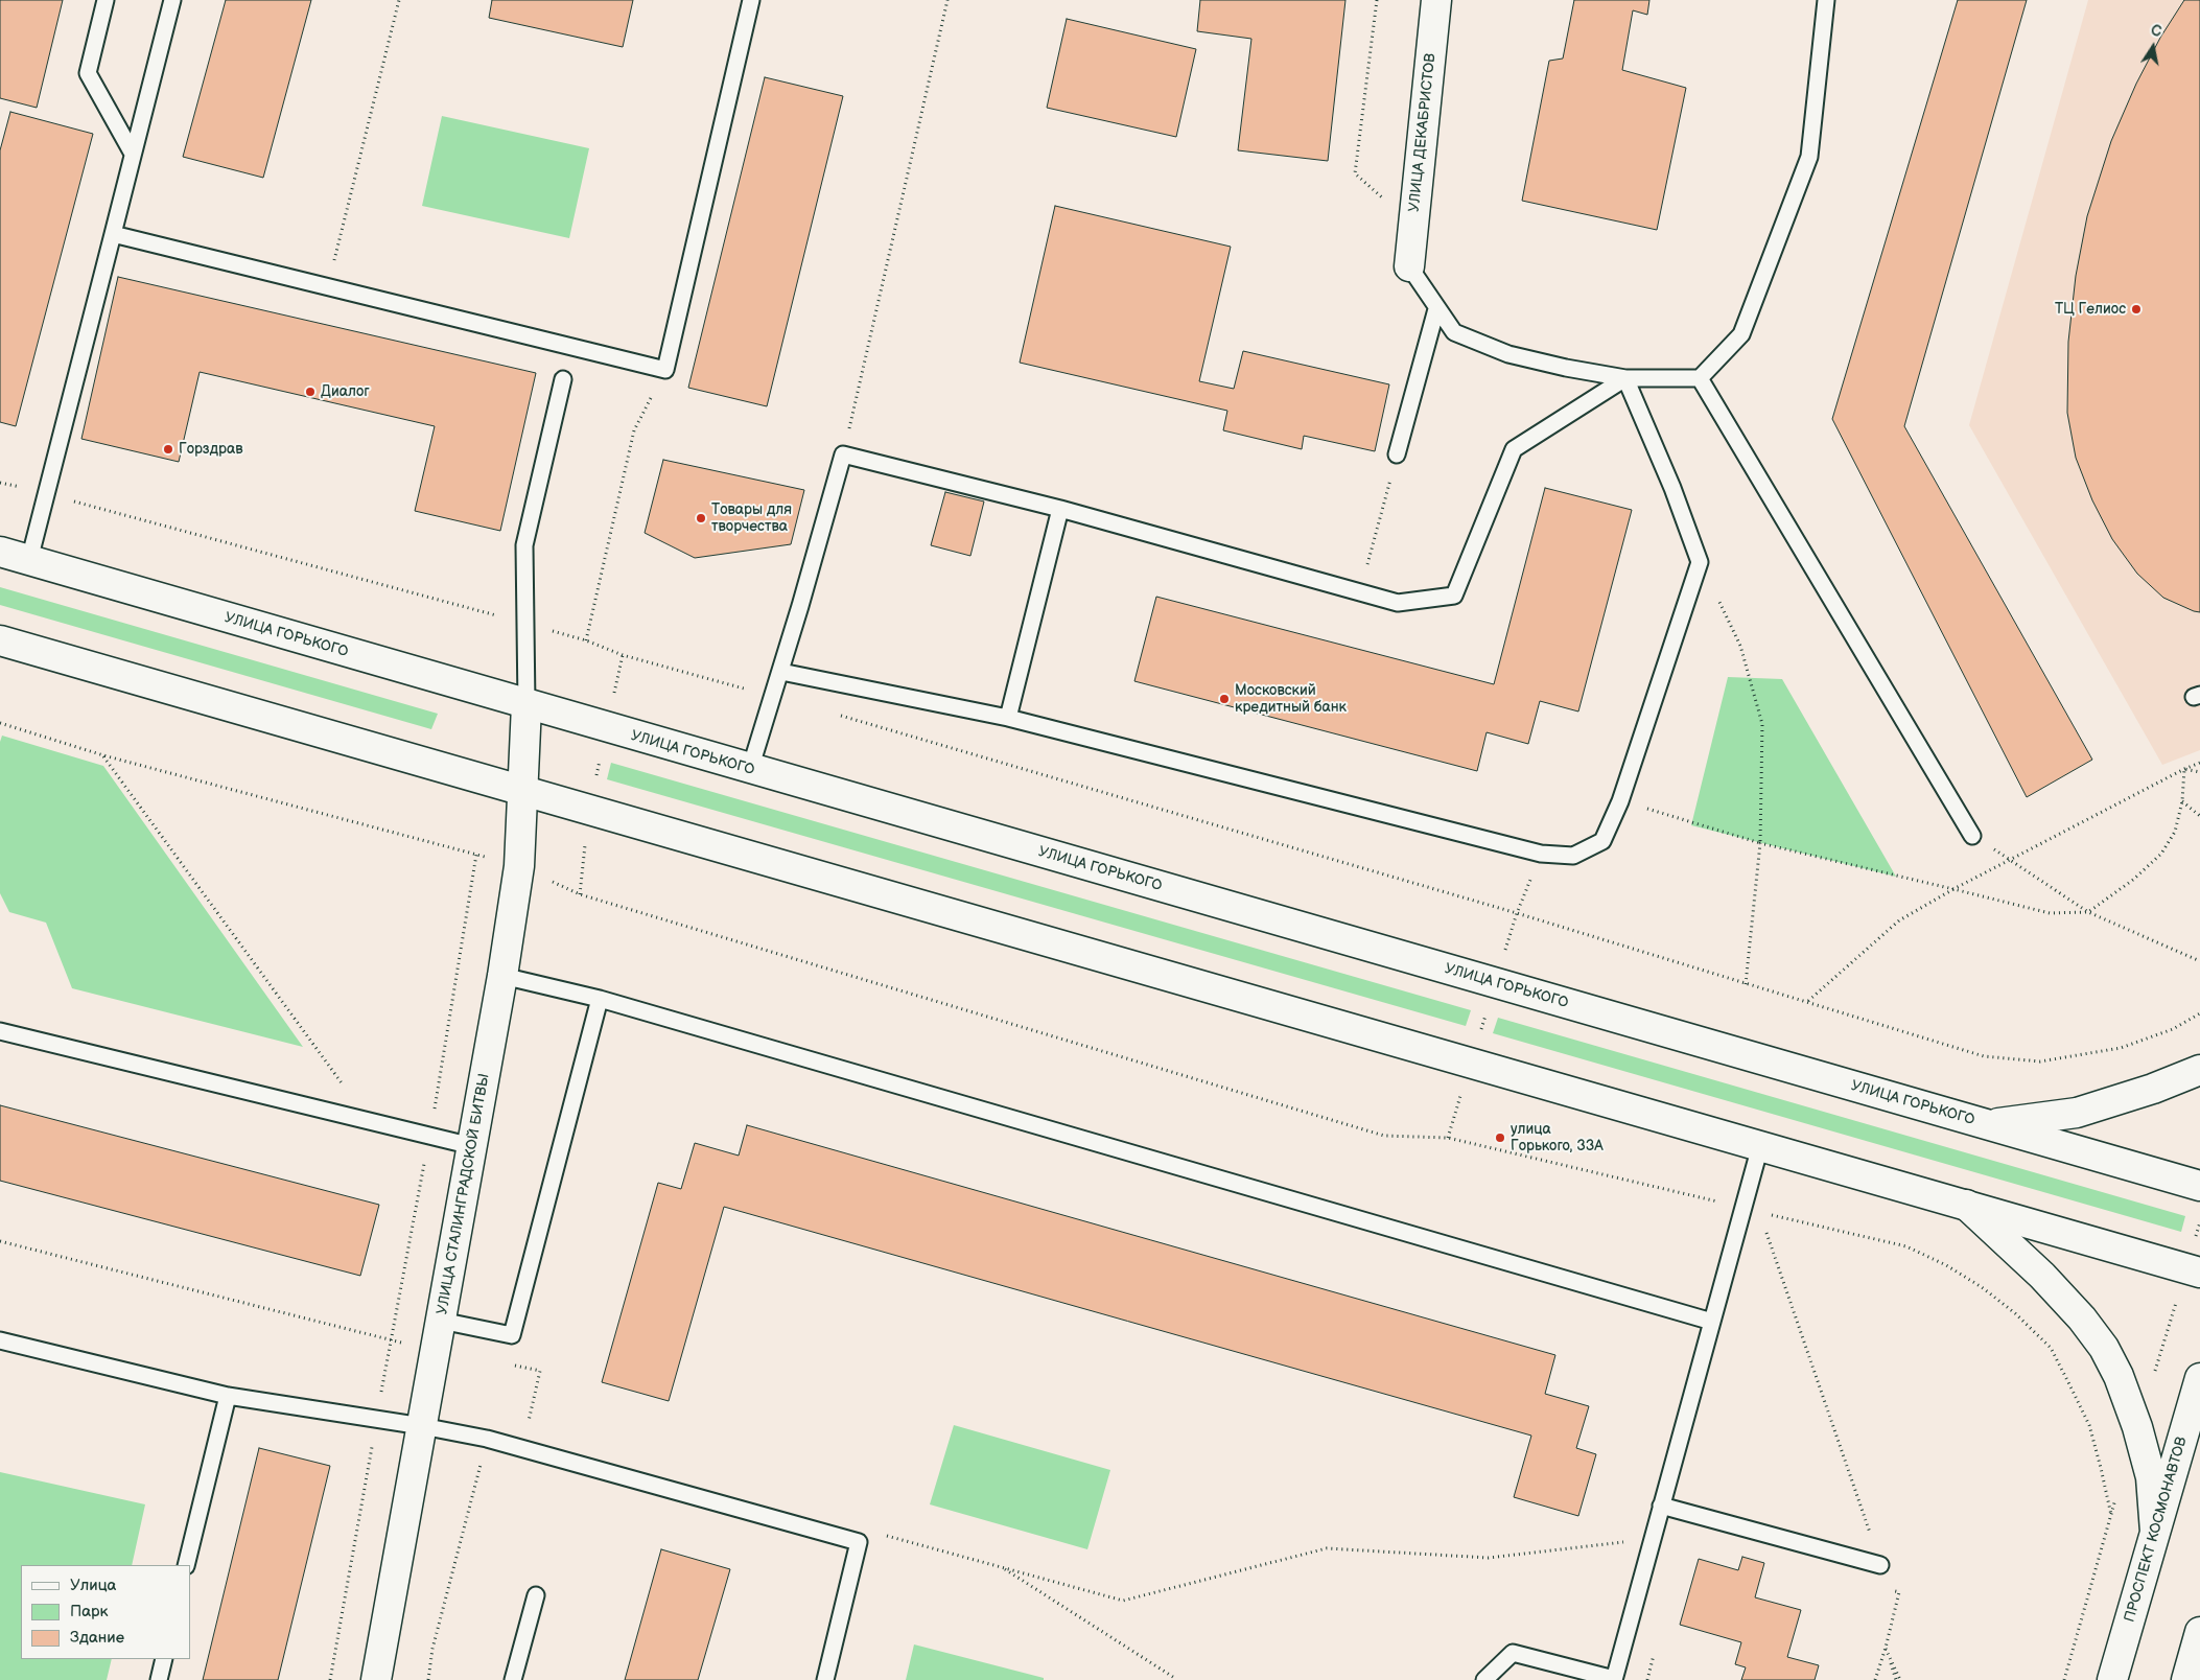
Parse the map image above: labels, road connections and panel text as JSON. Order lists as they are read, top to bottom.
{
  "streets": {
    "main road": [
      "УЛИЦА ДЕКАБРИСТОВ",
      "УЛИЦА ГОРЬКОГО",
      "УЛИЦА СТАЛИНГРАДСКОЙ БИТВЫ",
      "ПРОСПЕКТ КОСМОНАВТОВ"
    ]
  },
  "crossings": [
    ["УЛИЦА ГОРЬКОГО", "УЛИЦА СТАЛИНГРАДСКОЙ БИТВЫ"]
  ],
  "places": [
    "ТЦ Гелиос",
    "Диалог",
    "Горздрав",
    "Товары для творчества",
    "Московский кредитный банк",
    "улица Горького, 33А"
  ],
  "legend": ["Улица", "Парк", "Здание"],
  "north": "top"
}
